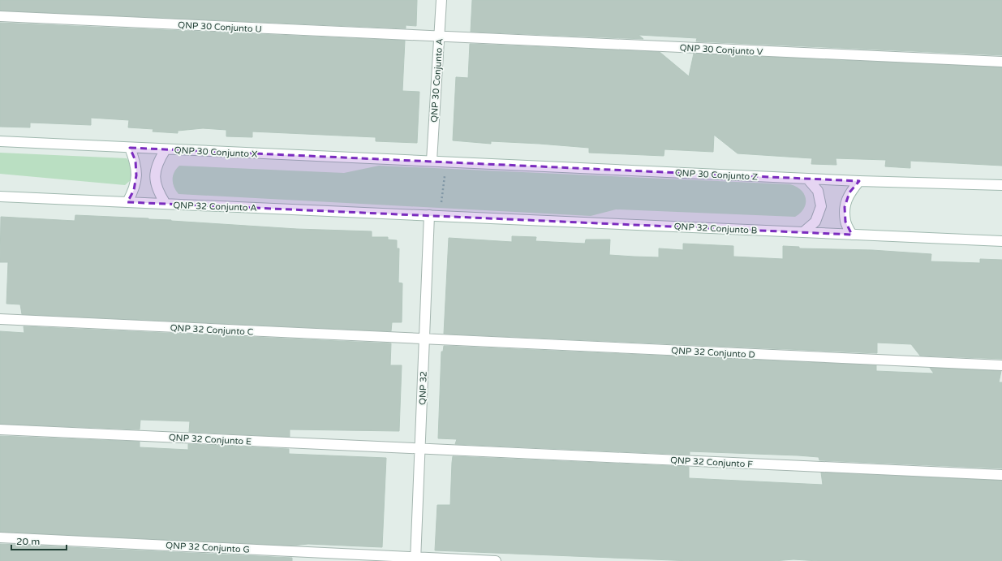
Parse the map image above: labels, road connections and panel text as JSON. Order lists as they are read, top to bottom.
{
  "streets": {
    "street": [
      "QNP 30 Conjunto U",
      "QNP 30 Conjunto V",
      "QNP 30 Conjunto A",
      "QNP 30 Conjunto X",
      "QNP 30 Conjunto Z",
      "QNP 32 Conjunto A",
      "QNP 32 Conjunto B",
      "QNP 32 Conjunto C",
      "QNP 32 Conjunto D",
      "QNP 32",
      "QNP 32 Conjunto E",
      "QNP 32 Conjunto F",
      "QNP 32 Conjunto G"
    ]
  },
  "crossings": [
    ["QNP 30 Conjunto U", "QNP 30 Conjunto V"],
    ["QNP 30 Conjunto U", "QNP 30 Conjunto A"],
    ["QNP 30 Conjunto V", "QNP 30 Conjunto A"],
    ["QNP 30 Conjunto A", "QNP 30 Conjunto X"],
    ["QNP 30 Conjunto A", "QNP 30 Conjunto Z"],
    ["QNP 30 Conjunto X", "QNP 30 Conjunto Z"],
    ["QNP 32 Conjunto A", "QNP 32 Conjunto B"],
    ["QNP 32 Conjunto A", "QNP 32"],
    ["QNP 32 Conjunto B", "QNP 32"],
    ["QNP 32 Conjunto C", "QNP 32 Conjunto D"],
    ["QNP 32 Conjunto C", "QNP 32"],
    ["QNP 32 Conjunto D", "QNP 32"],
    ["QNP 32", "QNP 32 Conjunto E"],
    ["QNP 32", "QNP 32 Conjunto F"],
    ["QNP 32", "QNP 32 Conjunto G"],
    ["QNP 32 Conjunto E", "QNP 32 Conjunto F"]
  ],
  "scale_bar": "20 m"
}
